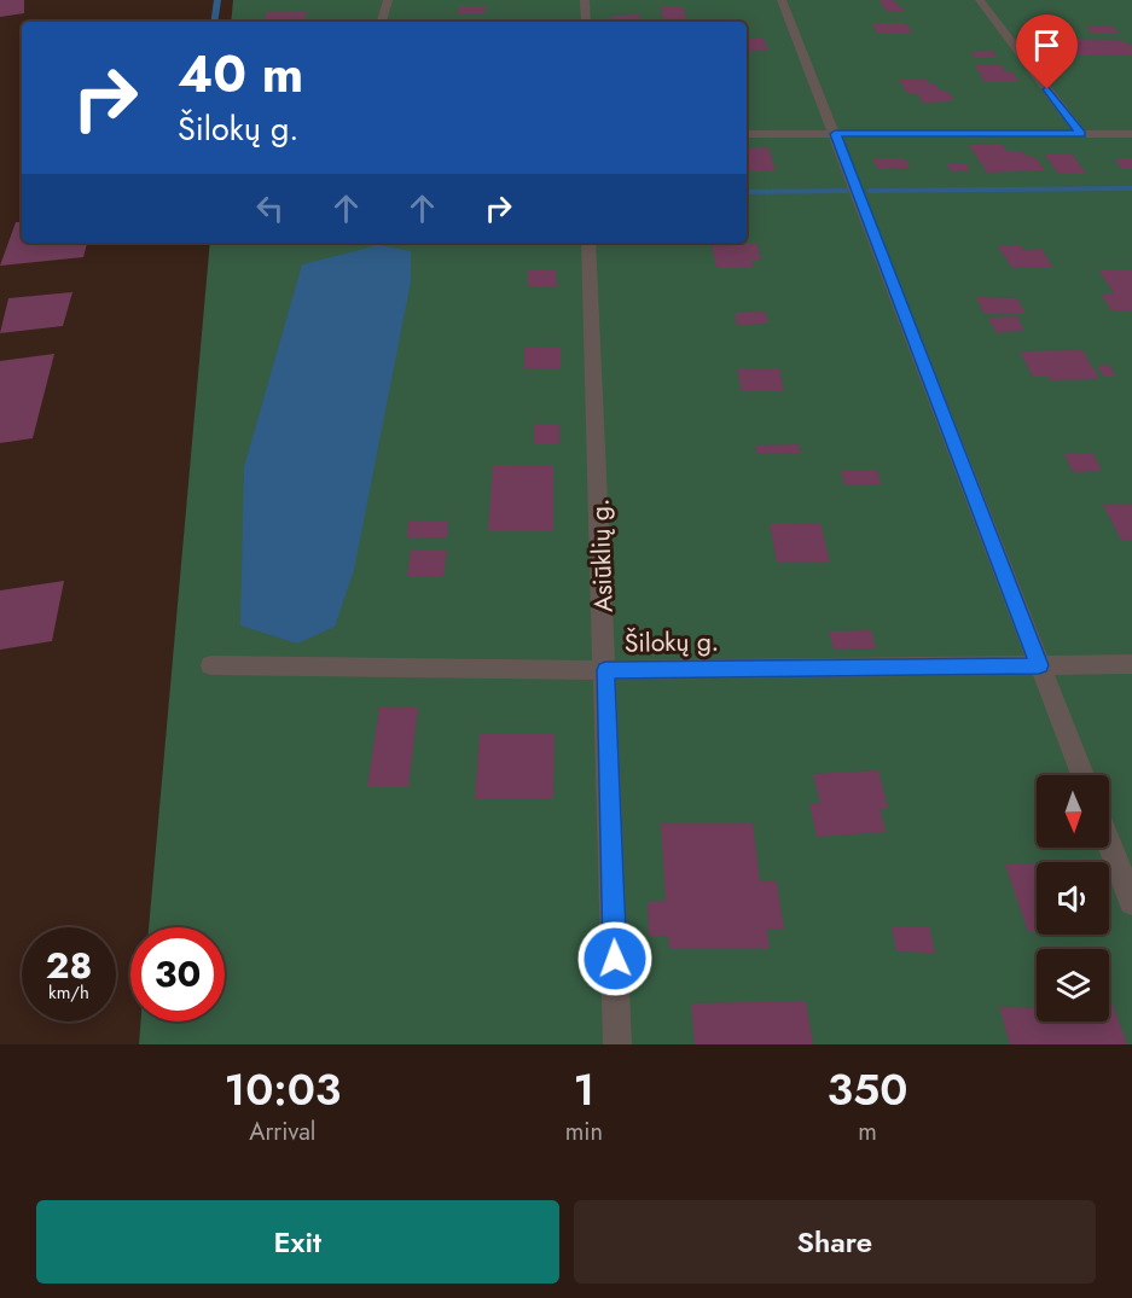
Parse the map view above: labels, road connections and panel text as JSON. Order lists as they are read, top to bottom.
{
  "streets": {
    "street": ["Asiūklių g.", "Šilokų g."]
  },
  "crossings": [
    ["Asiūklių g.", "Šilokų g."]
  ],
  "north": "bottom",
  "page": {
    "turn": ["40 m", "Šilokų g."],
    "speed": "28 km/h",
    "limit": "30",
    "eta": [
      "10:03",
      "Arrival",
      "1",
      "min",
      "350",
      "m"
    ],
    "buttons": ["Exit", "Share"]
  }
}
